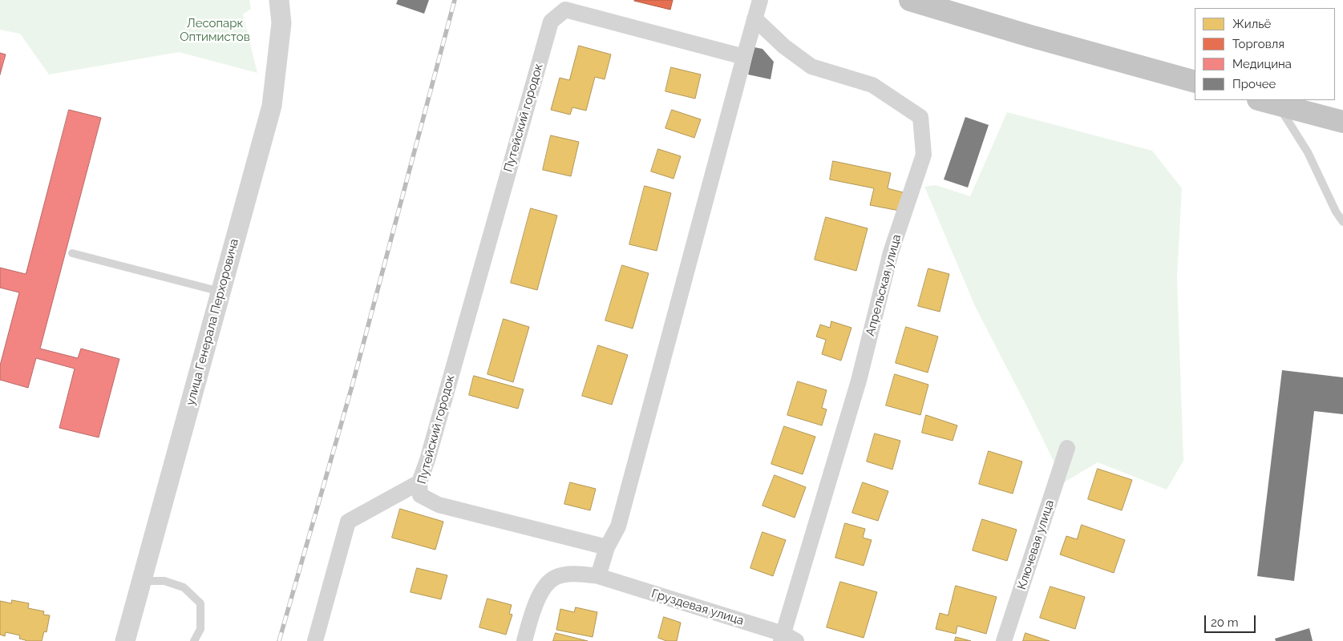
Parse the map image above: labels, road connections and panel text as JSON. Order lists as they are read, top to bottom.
{
  "streets": {
    "street": [
      "Путейский городок",
      "Апрельская улица",
      "улица Генерала Перхоровича",
      "Ключевая улица",
      "Груздевая улица"
    ]
  },
  "crossings": [
    ["Апрельская улица", "Груздевая улица"]
  ],
  "parks": ["Лесопарк Оптимистов"],
  "legend": [
    "Жильё",
    "Торговля",
    "Медицина",
    "Прочее"
  ],
  "scale_bar": "20 m"
}
